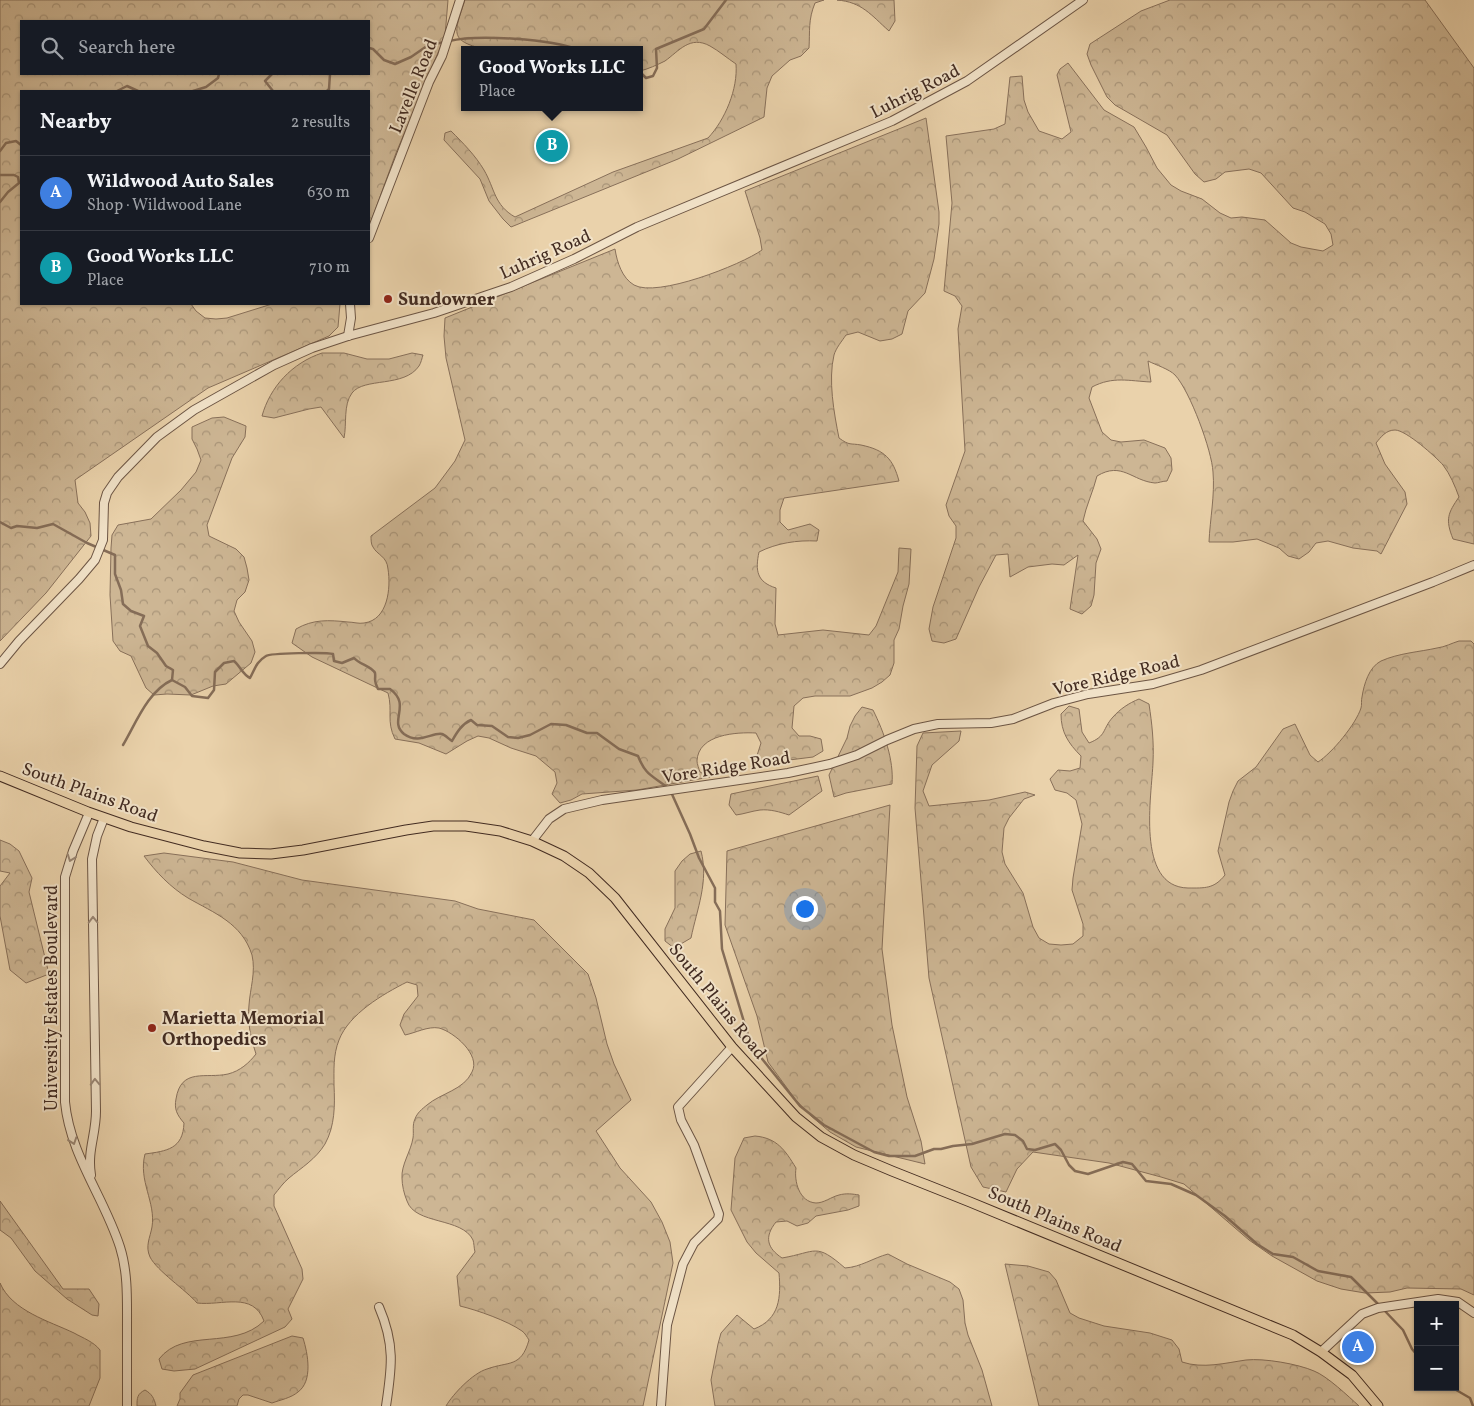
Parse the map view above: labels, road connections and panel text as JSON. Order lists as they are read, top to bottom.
{
  "streets": {
    "main road": ["South Plains Road"],
    "street": [
      "Lavelle Road",
      "Luhrig Road",
      "Vore Ridge Road",
      "University Estates Boulevard"
    ]
  },
  "crossings": [
    ["Vore Ridge Road", "South Plains Road"],
    ["South Plains Road", "University Estates Boulevard"]
  ],
  "places": ["Sundowner", "Marietta Memorial Orthopedics"],
  "page": {
    "search": "Search here",
    "popup": ["Good Works LLC", "Place"],
    "heading": ["Nearby", "2 results"],
    "pins": ["B", "A"],
    "list": [
      {
        "mark": "A",
        "name": "Wildwood Auto Sales",
        "note": "Shop · Wildwood Lane",
        "value": "630 m"
      },
      {
        "mark": "B",
        "name": "Good Works LLC",
        "note": "Place",
        "value": "710 m"
      }
    ],
    "map_buttons": ["+", "−"]
  }
}
